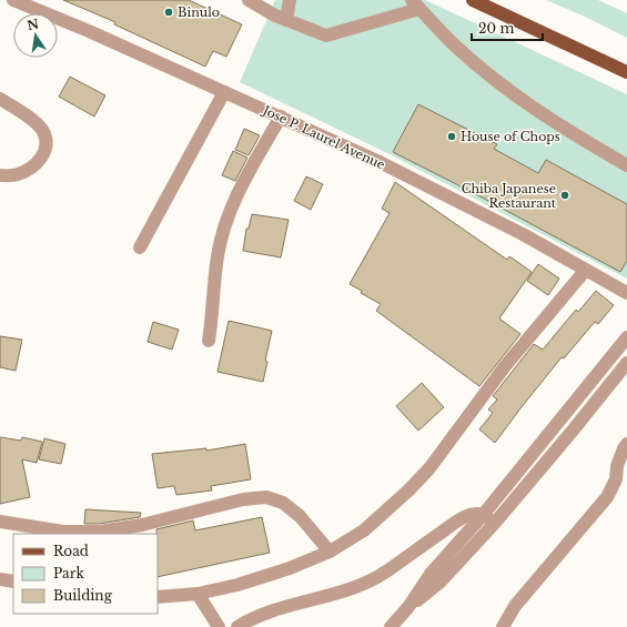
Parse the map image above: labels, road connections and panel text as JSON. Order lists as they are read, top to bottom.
{
  "streets": {
    "street": ["Jose P. Laurel Avenue"]
  },
  "places": ["Binulo", "House of Chops", "Chiba Japanese Restaurant"],
  "legend": ["Road", "Park", "Building"],
  "scale_bar": "20 m",
  "north": "top"
}
